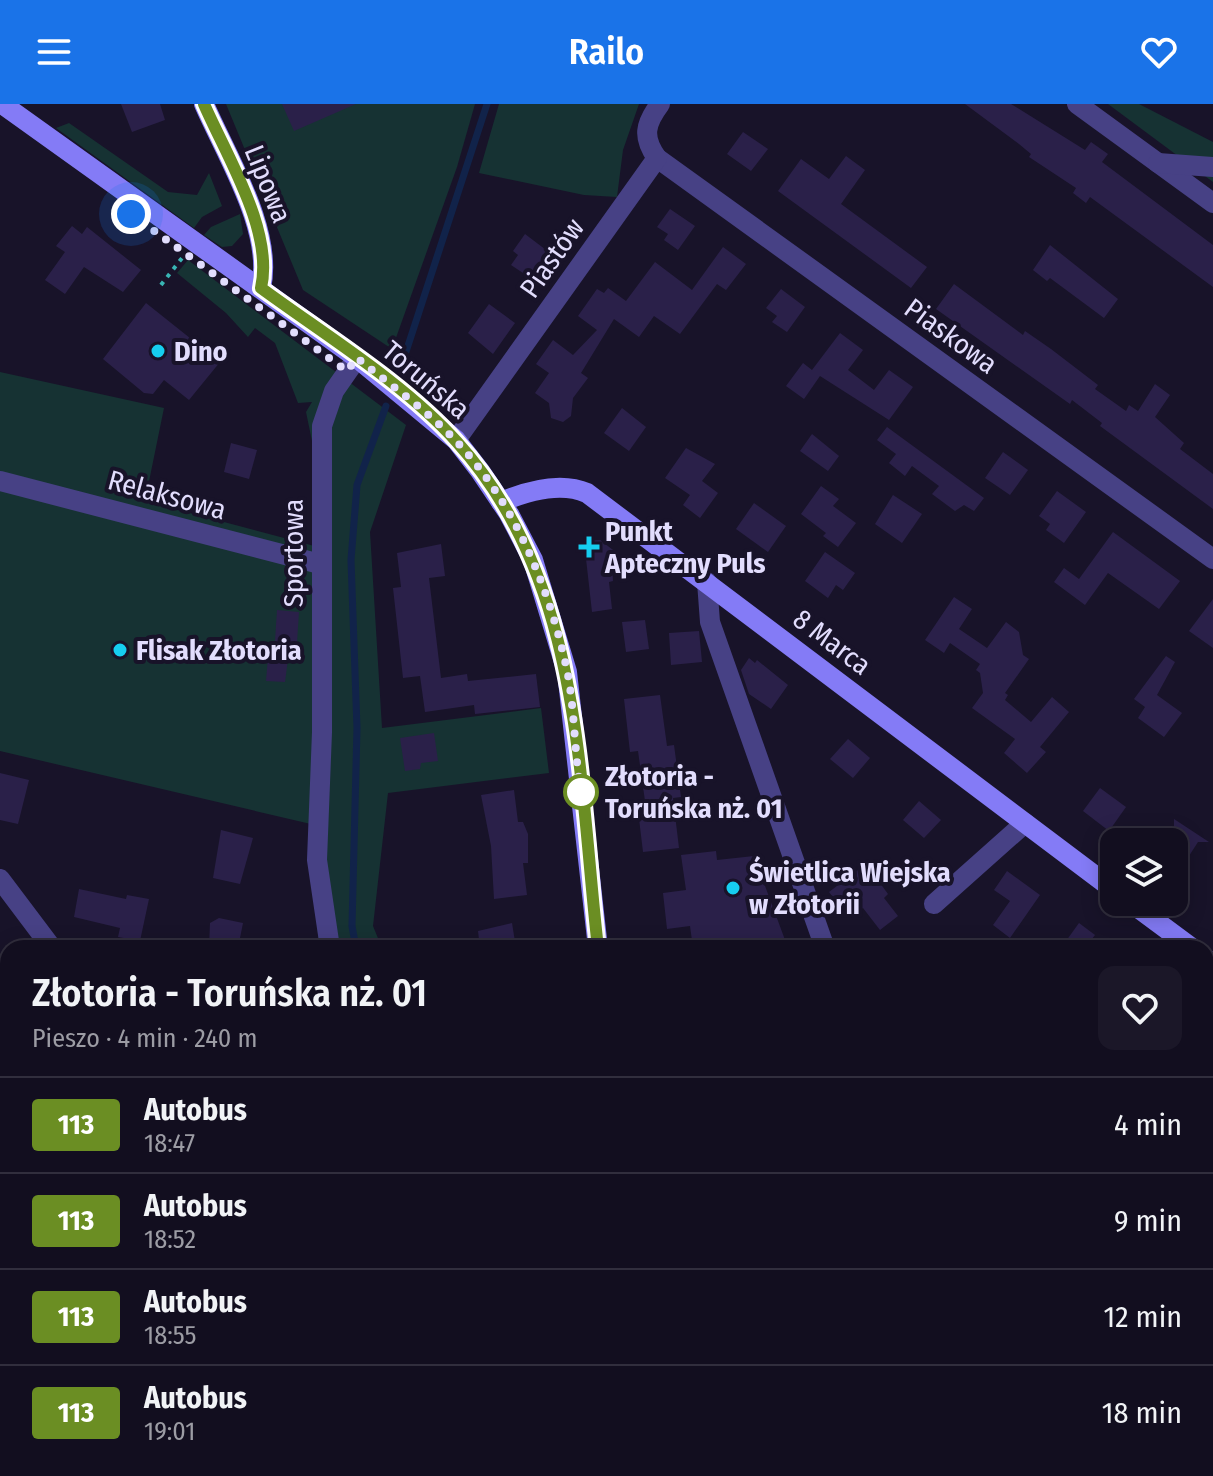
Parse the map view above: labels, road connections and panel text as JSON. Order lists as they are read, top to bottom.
{
  "streets": {
    "main road": ["Lipowa", "Toruńska", "8 Marca"],
    "street": [
      "Piastów",
      "Piaskowa",
      "Relaksowa",
      "Sportowa"
    ]
  },
  "crossings": [
    ["Lipowa", "Toruńska"],
    ["Piastów", "Piaskowa"],
    ["Piastów", "Toruńska"],
    ["Toruńska", "Sportowa"],
    ["Toruńska", "8 Marca"],
    ["Relaksowa", "Sportowa"]
  ],
  "places": {
    "other": [
      "Dino",
      "Flisak Złotoria",
      "Złotoria - Toruńska nż. 01",
      "Świetlica Wiejska w Złotorii"
    ],
    "health": ["Punkt Apteczny Puls"]
  },
  "lines": ["bus line 113"],
  "page": {
    "header": "Railo",
    "heading": ["Złotoria - Toruńska nż. 01", "Pieszo · 4 min · 240 m"],
    "list": [
      {
        "mark": "113",
        "name": "Autobus",
        "note": "18:47",
        "value": "4 min"
      },
      {
        "mark": "113",
        "name": "Autobus",
        "note": "18:52",
        "value": "9 min"
      },
      {
        "mark": "113",
        "name": "Autobus",
        "note": "18:55",
        "value": "12 min"
      },
      {
        "mark": "113",
        "name": "Autobus",
        "note": "19:01",
        "value": "18 min"
      }
    ]
  }
}
